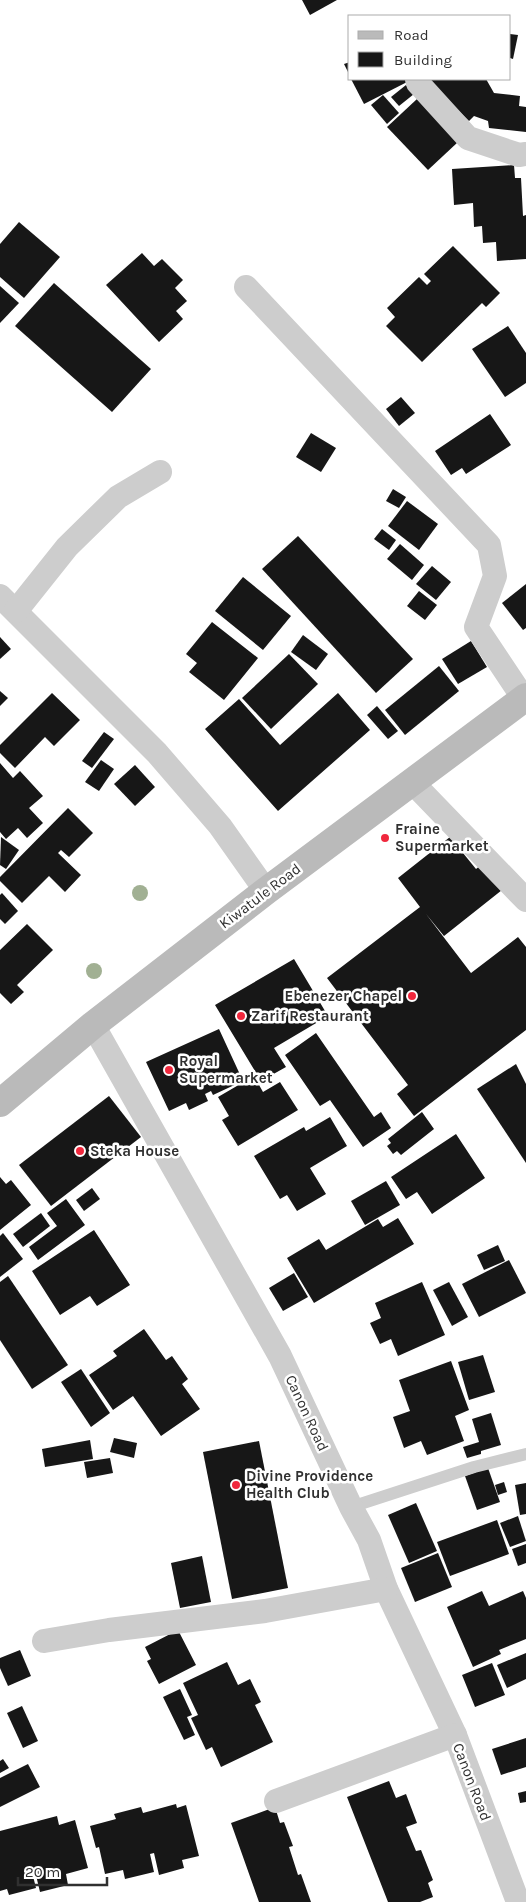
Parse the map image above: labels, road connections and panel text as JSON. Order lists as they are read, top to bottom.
{
  "streets": {
    "main road": ["Kiwatule Road"],
    "street": ["Canon Road"]
  },
  "crossings": [
    ["Kiwatule Road", "Canon Road"]
  ],
  "places": [
    "Fraine Supermarket",
    "Ebenezer Chapel",
    "Zarif Restaurant",
    "Royal Supermarket",
    "Steka House",
    "Divine Providence Health Club"
  ],
  "legend": ["Road", "Building"],
  "scale_bar": "20 m"
}
